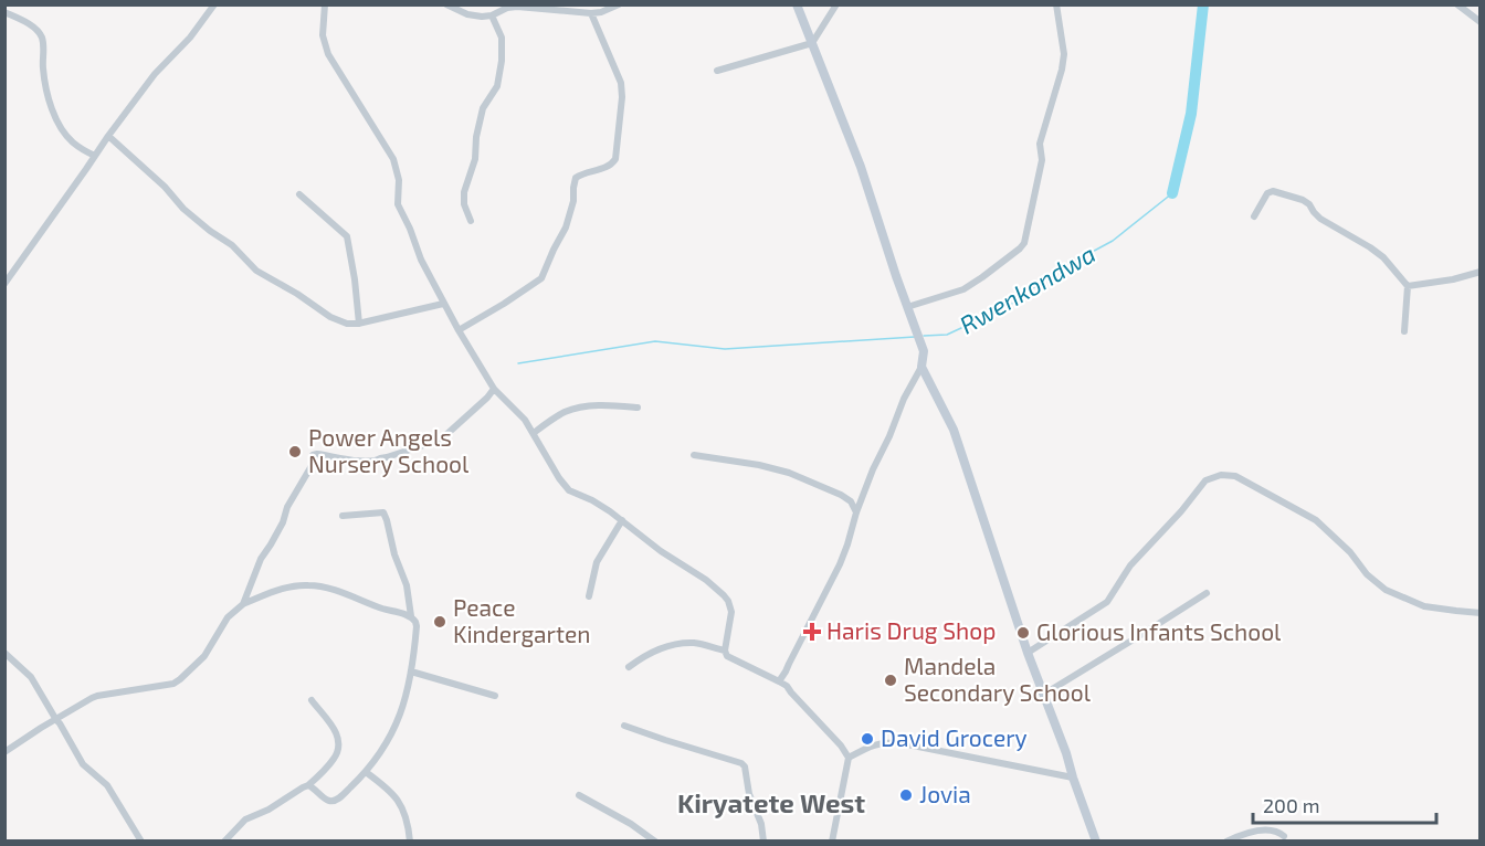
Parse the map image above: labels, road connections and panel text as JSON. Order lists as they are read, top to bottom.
{
  "districts": ["Kiryatete West"],
  "water": ["Rwenkondwa"],
  "places": {
    "other": [
      "Power Angels Nursery School",
      "Peace Kindergarten",
      "Glorious Infants School",
      "Mandela Secondary School",
      "David Grocery",
      "Jovia"
    ],
    "health": ["Haris Drug Shop"]
  },
  "scale_bar": "200 m"
}
